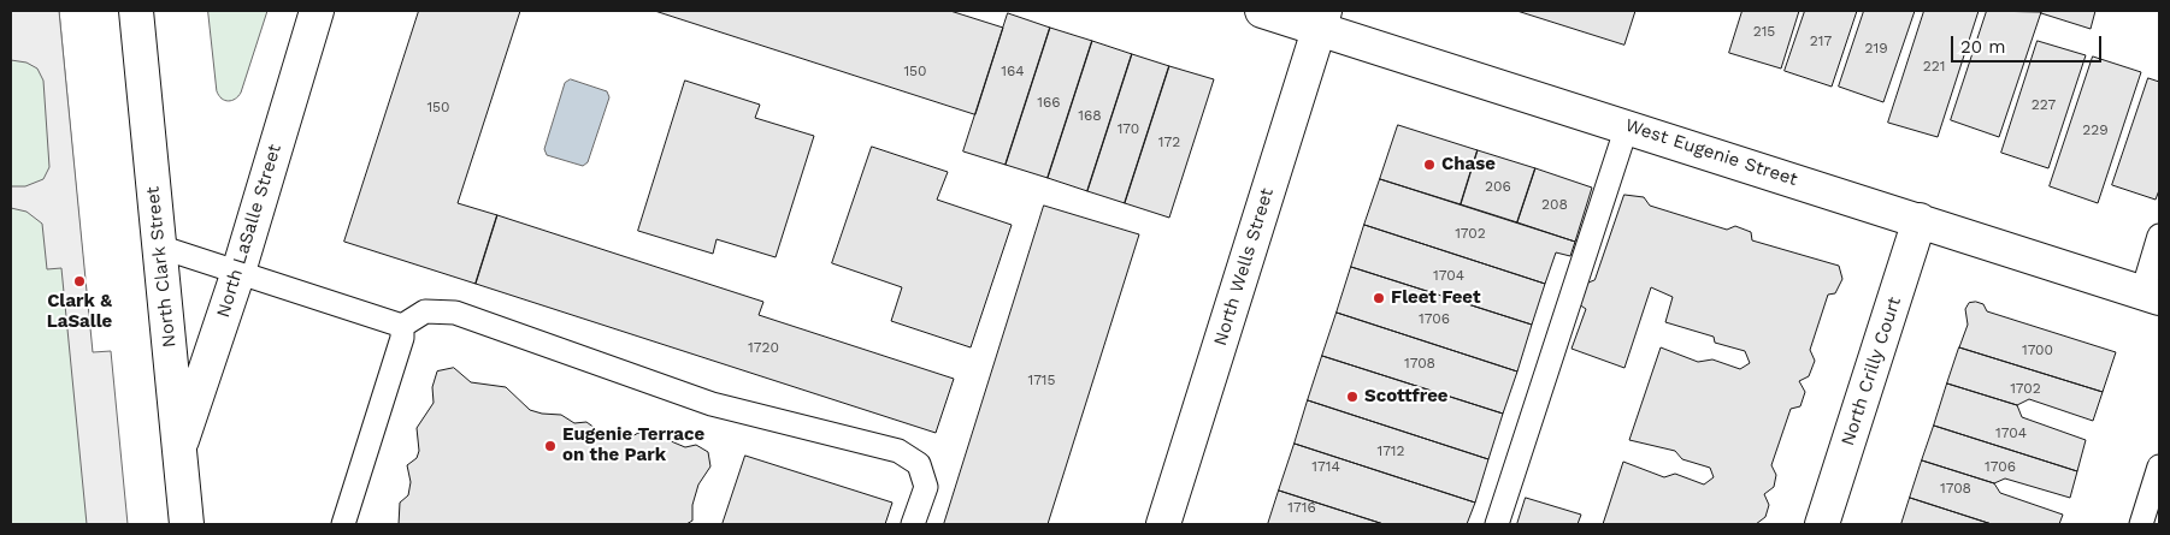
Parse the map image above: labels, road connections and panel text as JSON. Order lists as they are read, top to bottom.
{
  "streets": {
    "street": [
      "West Eugenie Street",
      "North LaSalle Street",
      "North Clark Street",
      "North Wells Street",
      "North Crilly Court"
    ]
  },
  "crossings": [
    ["West Eugenie Street", "North Wells Street"],
    ["West Eugenie Street", "North Crilly Court"],
    ["North LaSalle Street", "North Clark Street"]
  ],
  "places": [
    "Chase",
    "Clark & LaSalle",
    "Fleet Feet",
    "Scottfree",
    "Eugenie Terrace on the Park"
  ],
  "house_numbers": [
    "215",
    "217",
    "219",
    "221",
    "150",
    "164",
    "166",
    "227",
    "150",
    "168",
    "170",
    "229",
    "172",
    "206",
    "208",
    "1702",
    "1704",
    "1706",
    "1720",
    "1700",
    "1708",
    "1715",
    "1702",
    "1704",
    "1712",
    "1714",
    "1706",
    "1708",
    "1716"
  ],
  "scale_bar": "20 m"
}
